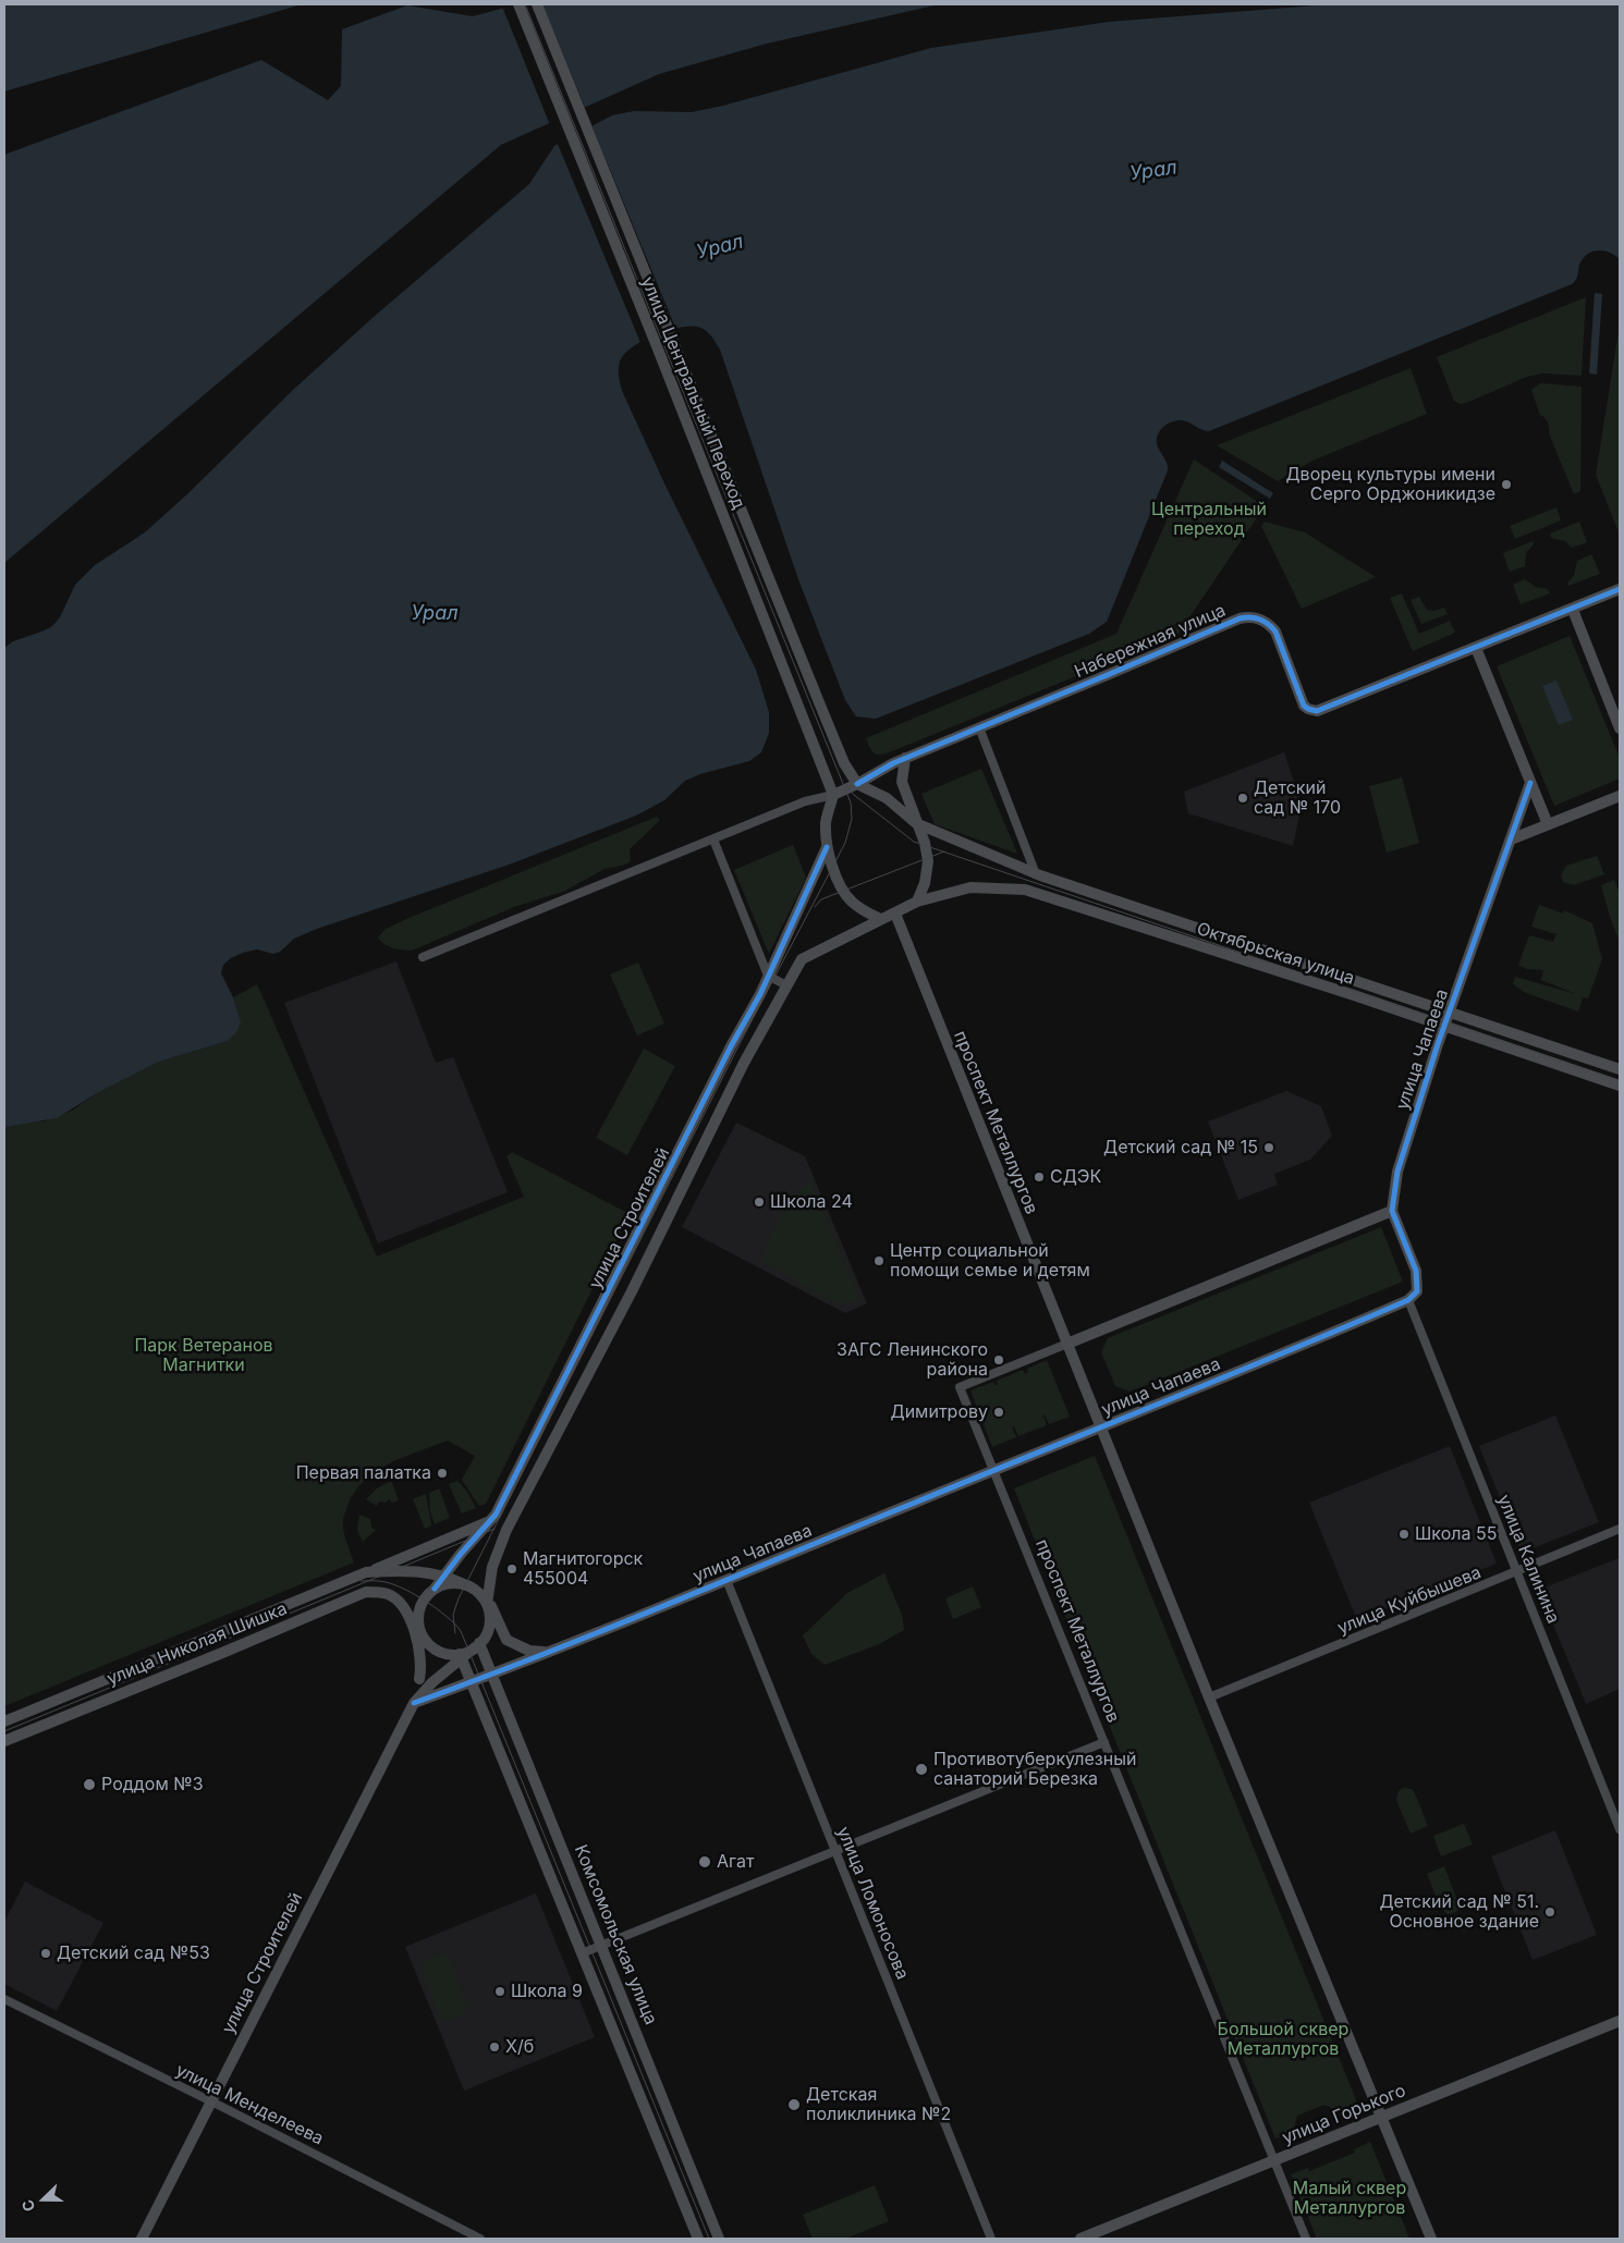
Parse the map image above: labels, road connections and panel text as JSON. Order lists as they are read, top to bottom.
{
  "streets": {
    "main road": [
      "улица Центральный Переход",
      "Набережная улица",
      "Октябрьская улица",
      "улица Чапаева",
      "проспект Металлургов",
      "улица Строителей",
      "улица Николая Шишка",
      "Комсомольская улица",
      "улица Горького"
    ],
    "street": [
      "улица Калинина",
      "улица Куйбышева",
      "улица Ломоносова",
      "улица Менделеева"
    ]
  },
  "crossings": [
    ["улица Центральный Переход", "Набережная улица"],
    ["улица Центральный Переход", "Октябрьская улица"],
    ["улица Центральный Переход", "проспект Металлургов"],
    ["улица Центральный Переход", "улица Строителей"],
    ["Набережная улица", "Октябрьская улица"],
    ["Набережная улица", "проспект Металлургов"],
    ["Набережная улица", "улица Строителей"],
    ["Октябрьская улица", "улица Чапаева"],
    ["Октябрьская улица", "проспект Металлургов"],
    ["Октябрьская улица", "улица Строителей"],
    ["улица Чапаева", "проспект Металлургов"],
    ["улица Чапаева", "улица Строителей"],
    ["улица Чапаева", "улица Калинина"],
    ["улица Чапаева", "улица Ломоносова"],
    ["улица Чапаева", "Комсомольская улица"],
    ["проспект Металлургов", "улица Строителей"],
    ["проспект Металлургов", "улица Куйбышева"],
    ["проспект Металлургов", "улица Горького"],
    ["улица Строителей", "улица Николая Шишка"],
    ["улица Строителей", "Комсомольская улица"],
    ["улица Строителей", "улица Менделеева"],
    ["улица Калинина", "улица Куйбышева"],
    ["улица Николая Шишка", "Комсомольская улица"]
  ],
  "water": ["Урал"],
  "parks": [
    "Центральный переход",
    "Парк Ветеранов Магнитки",
    "Большой сквер Металлургов",
    "Малый сквер Металлургов"
  ],
  "places": [
    "Дворец культуры имени Серго Орджоникидзе",
    "Детский сад № 170",
    "Детский сад № 15",
    "СДЭК",
    "Школа 24",
    "Центр социальной помощи семье и детям",
    "ЗАГС Ленинского района",
    "Димитрову",
    "Первая палатка",
    "Школа 55",
    "Магнитогорск 455004",
    "Противотуберкулезный санаторий Березка",
    "Роддом №3",
    "Агат",
    "Детский сад № 51. Основное здание",
    "Детский сад №53",
    "Школа 9",
    "Х/б",
    "Детская поликлиника №2"
  ],
  "north": "left"
}
